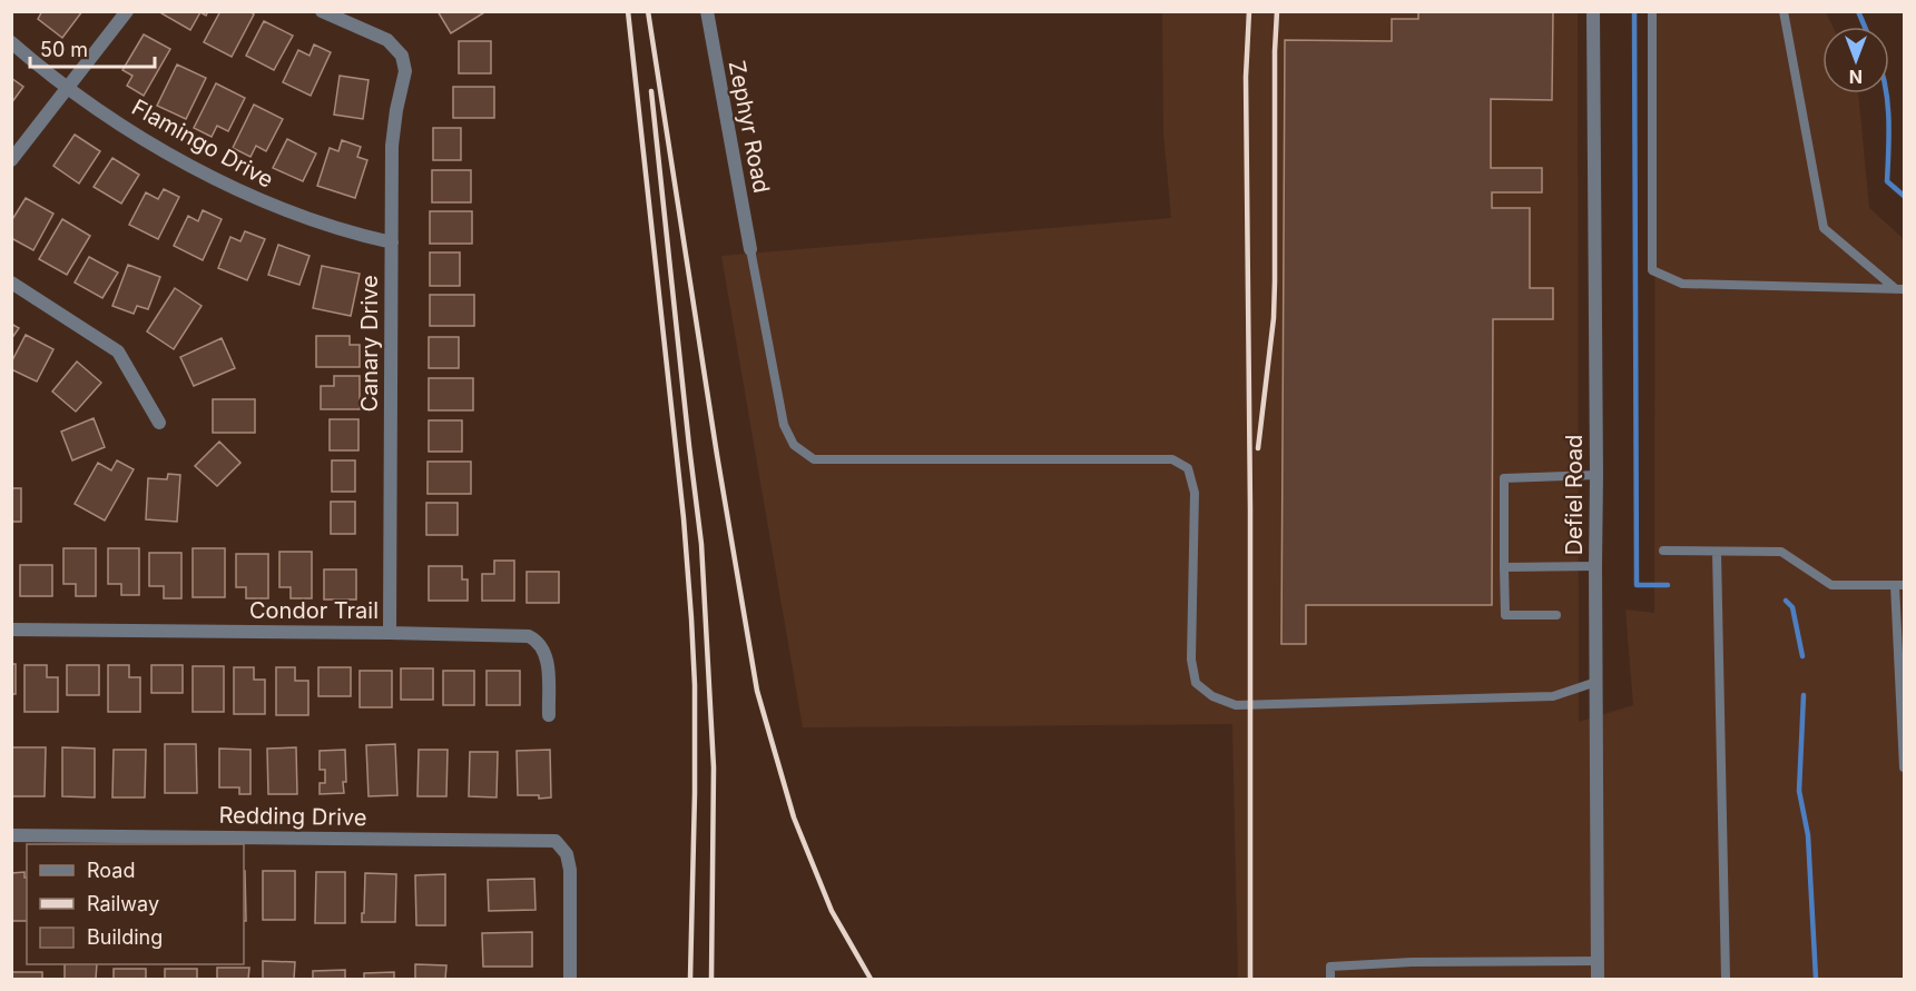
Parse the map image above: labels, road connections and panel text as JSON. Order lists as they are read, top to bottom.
{
  "streets": {
    "street": [
      "Zephyr Road",
      "Flamingo Drive",
      "Canary Drive",
      "Defiel Road",
      "Condor Trail",
      "Redding Drive"
    ]
  },
  "crossings": [
    ["Flamingo Drive", "Canary Drive"],
    ["Canary Drive", "Condor Trail"]
  ],
  "legend": ["Road", "Railway", "Building"],
  "scale_bar": "50 m",
  "north": "bottom"
}
